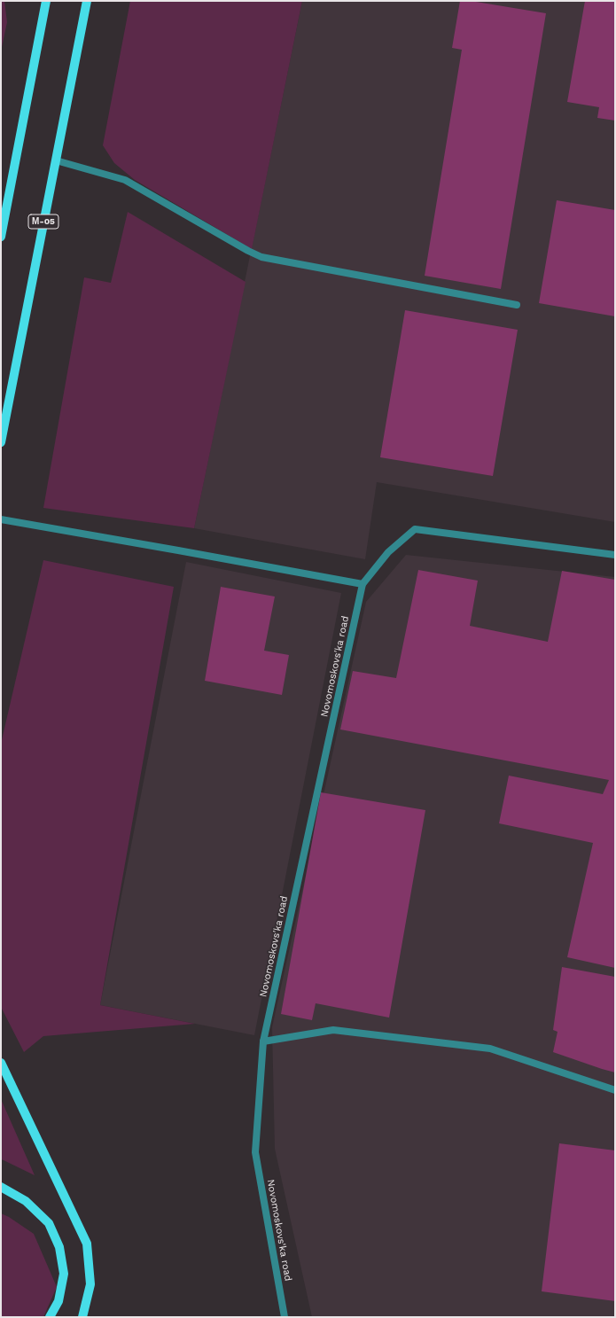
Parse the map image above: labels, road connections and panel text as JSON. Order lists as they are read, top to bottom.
{
  "streets": {
    "main road": ["М-05"],
    "street": ["Novomoskovs'ka road"]
  }
}
